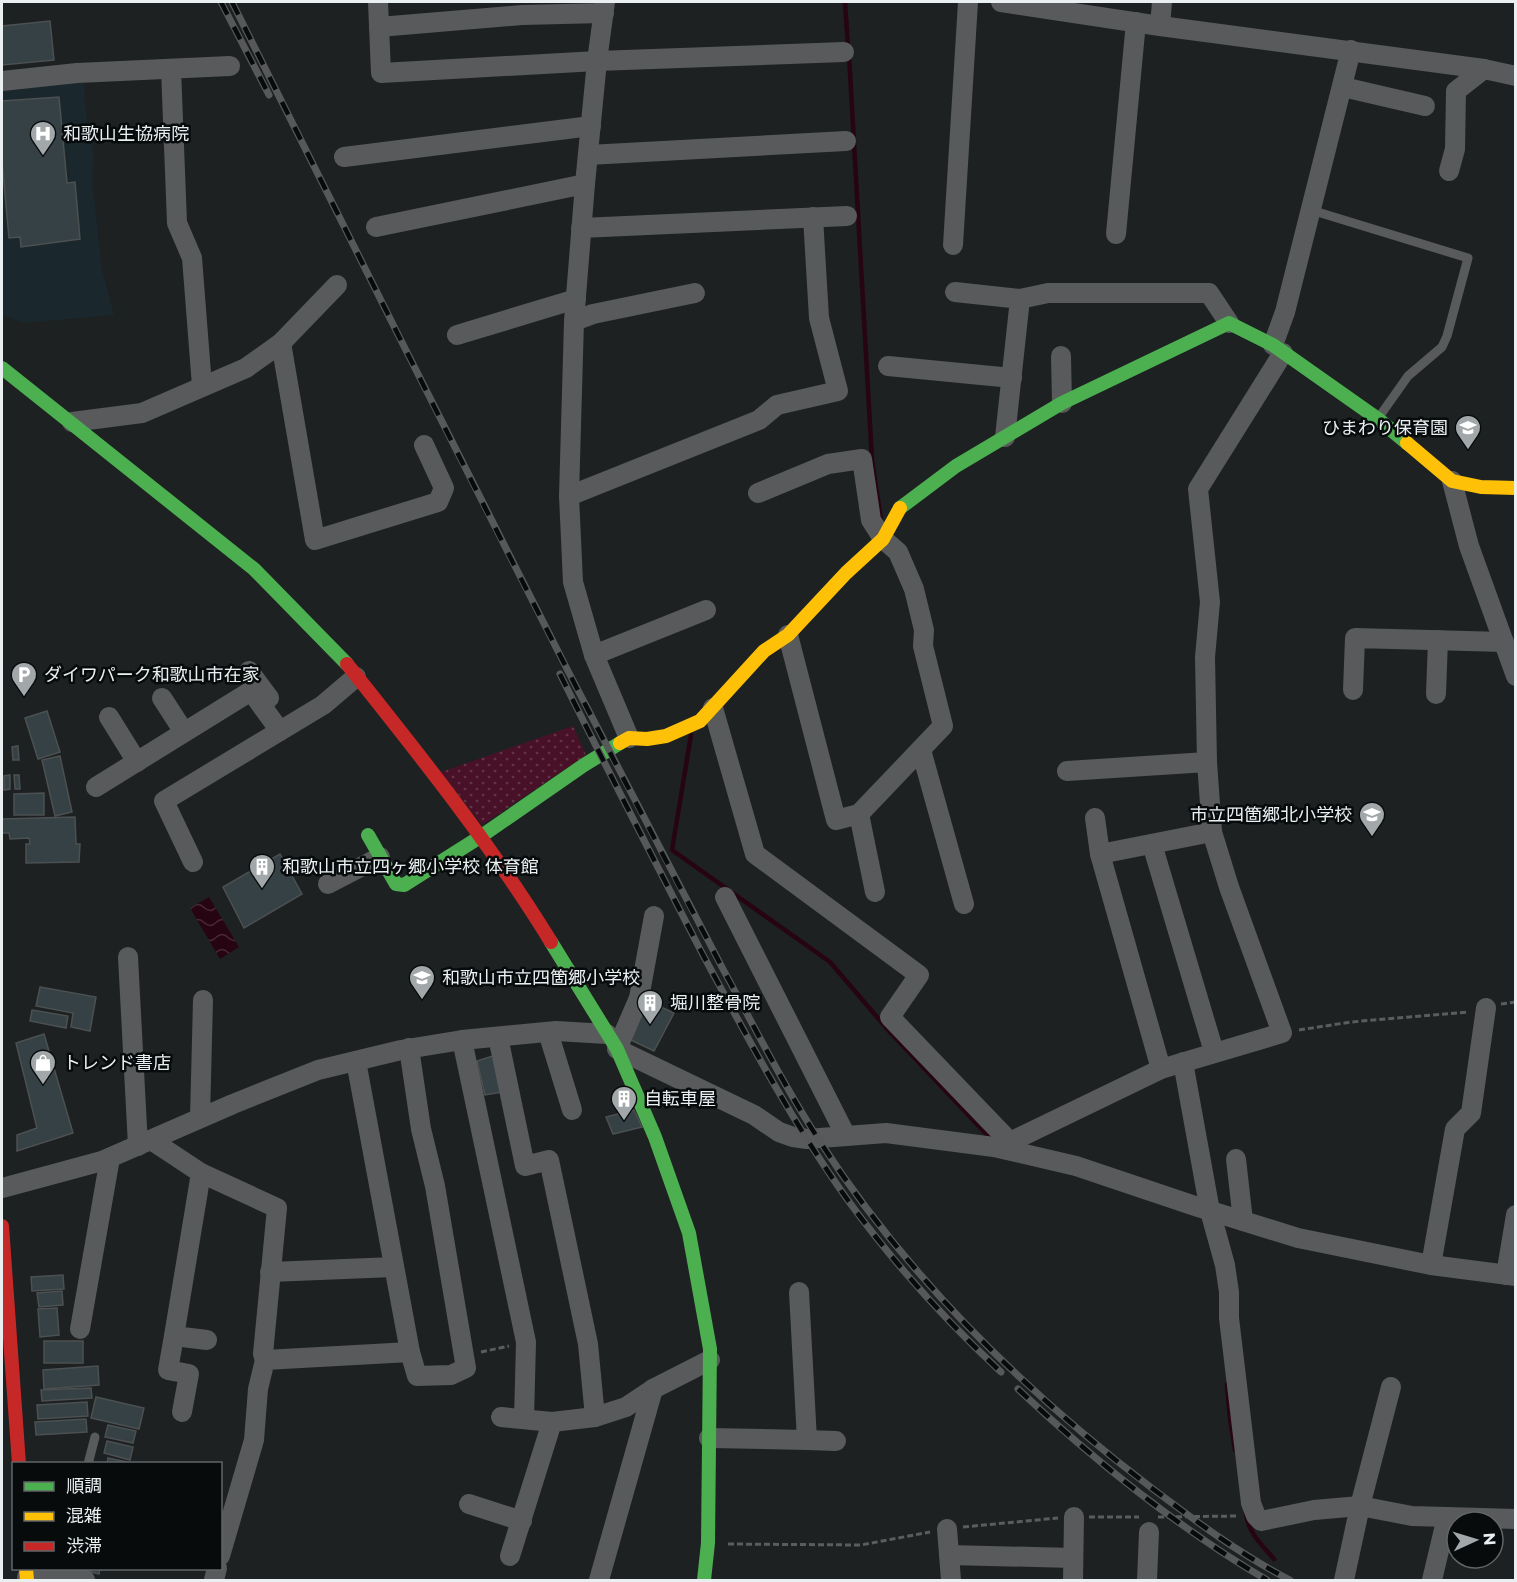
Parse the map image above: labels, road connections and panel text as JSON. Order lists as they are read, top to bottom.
{
  "places": {
    "hospital": ["和歌山生協病院"],
    "school or university": ["ひまわり保育園", "市立四箇郷北小学校", "和歌山市立四箇郷小学校"],
    "parking": ["ダイワパーク和歌山市在家"],
    "building": ["和歌山市立四ヶ郷小学校 体育館", "堀川整骨院", "自転車屋"],
    "shop": ["トレンド書店"]
  },
  "legend": ["順調", "混雑", "渋滞"],
  "north": "right"
}
